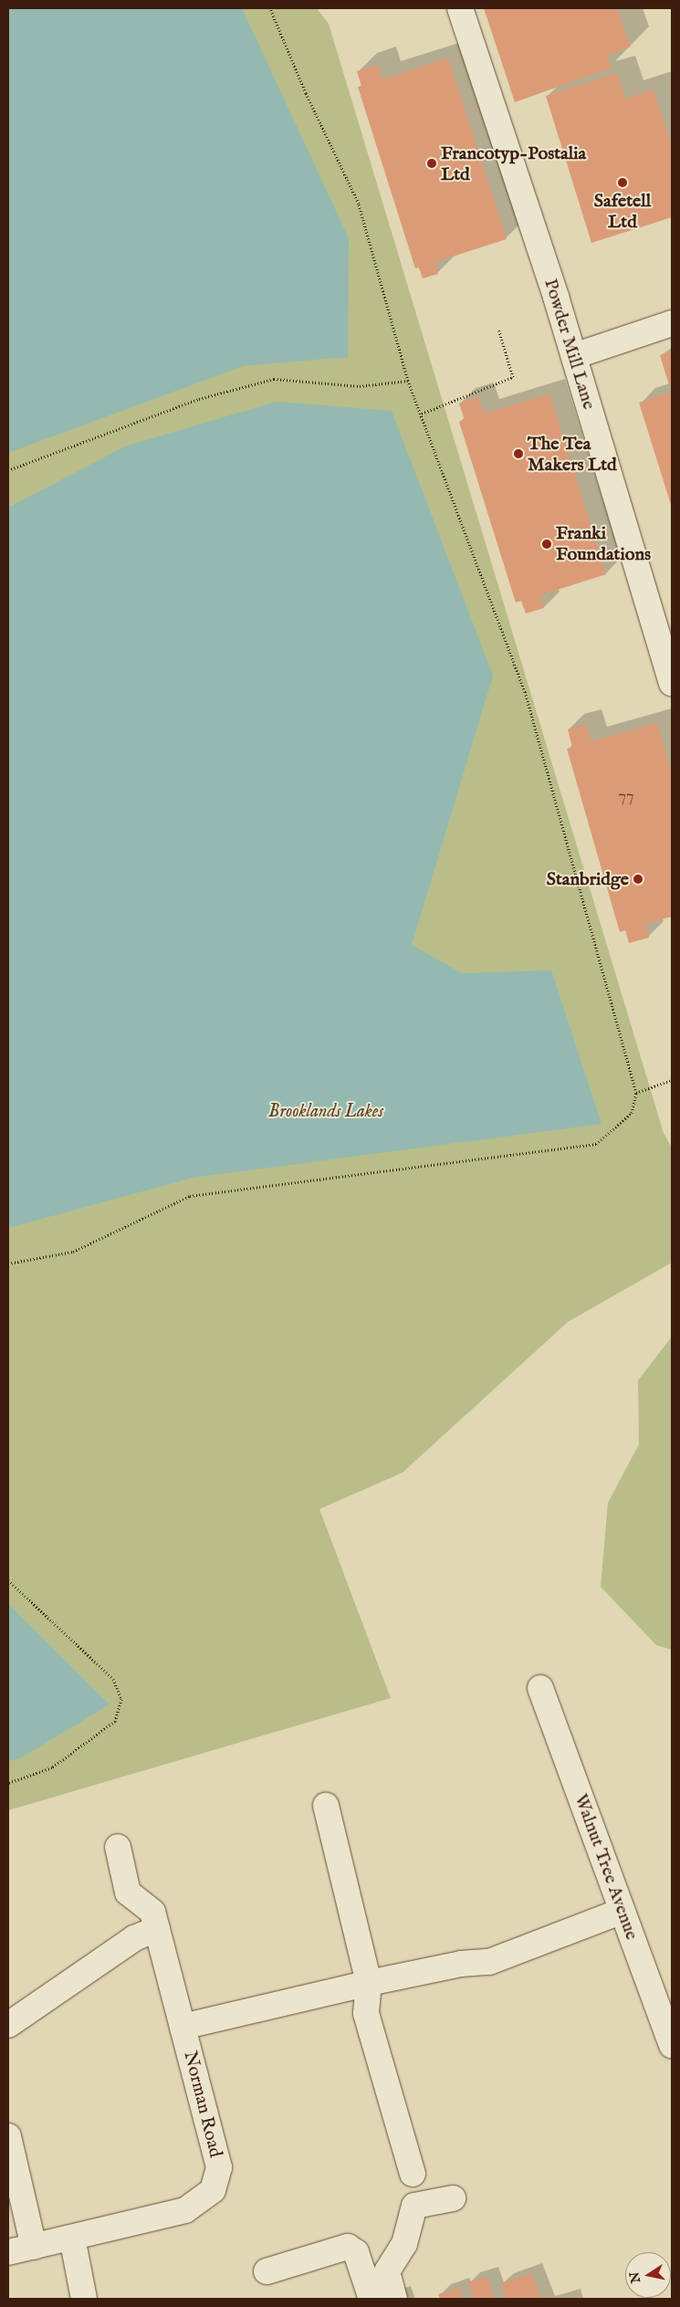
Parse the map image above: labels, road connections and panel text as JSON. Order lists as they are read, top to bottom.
{
  "streets": {
    "street": ["Powder Mill Lane", "Walnut Tree Avenue", "Norman Road"]
  },
  "parks": ["Brooklands Lakes"],
  "places": [
    "Francotyp-Postalia Ltd",
    "Safetell Ltd",
    "The Tea Makers Ltd",
    "Franki Foundations",
    "Stanbridge"
  ],
  "house_numbers": ["77"],
  "north": "left"
}
